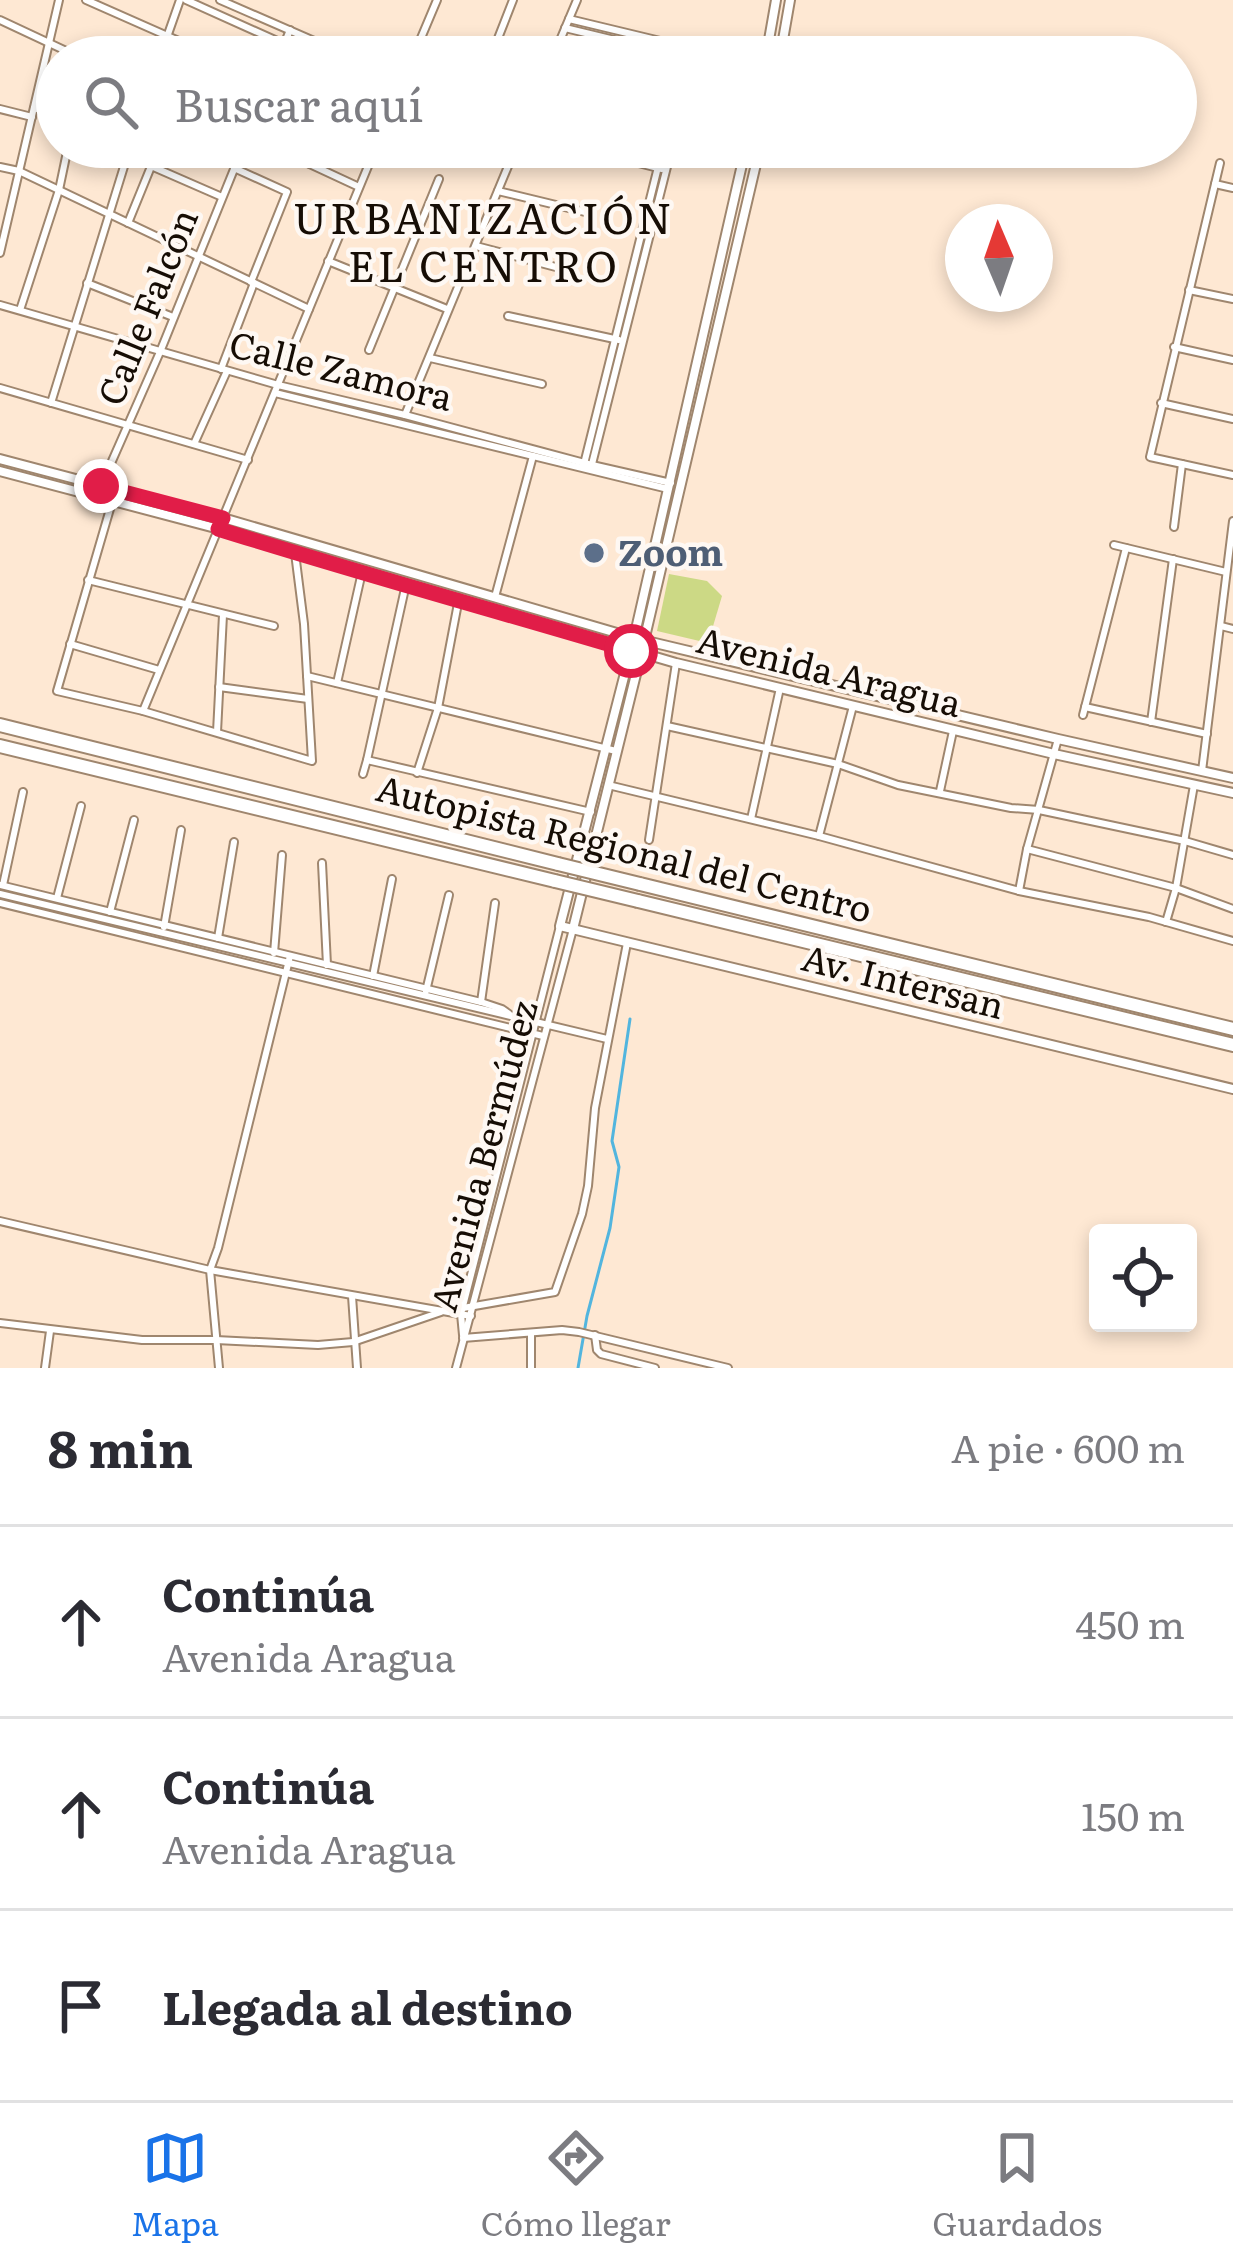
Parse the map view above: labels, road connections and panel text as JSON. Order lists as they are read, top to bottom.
{
  "streets": {
    "highway": ["Autopista Regional del Centro"],
    "street": [
      "Calle Falcón",
      "Calle Zamora",
      "Avenida Aragua",
      "Av. Intersan",
      "Avenida Bermúdez"
    ]
  },
  "crossings": [
    ["Calle Falcón", "Calle Zamora"],
    ["Calle Falcón", "Avenida Aragua"],
    ["Calle Zamora", "Avenida Bermúdez"],
    ["Avenida Aragua", "Avenida Bermúdez"],
    ["Av. Intersan", "Avenida Bermúdez"]
  ],
  "districts": ["URBANIZACIÓN EL CENTRO"],
  "places": ["Zoom"],
  "north": "top",
  "page": {
    "search": "Buscar aquí",
    "heading": ["8 min", "A pie · 600 m"],
    "list": [
      ["Continúa", "Avenida Aragua", "450 m"],
      ["Continúa", "Avenida Aragua", "150 m"],
      "Llegada al destino"
    ],
    "nav": ["Mapa", "Cómo llegar", "Guardados"]
  }
}
